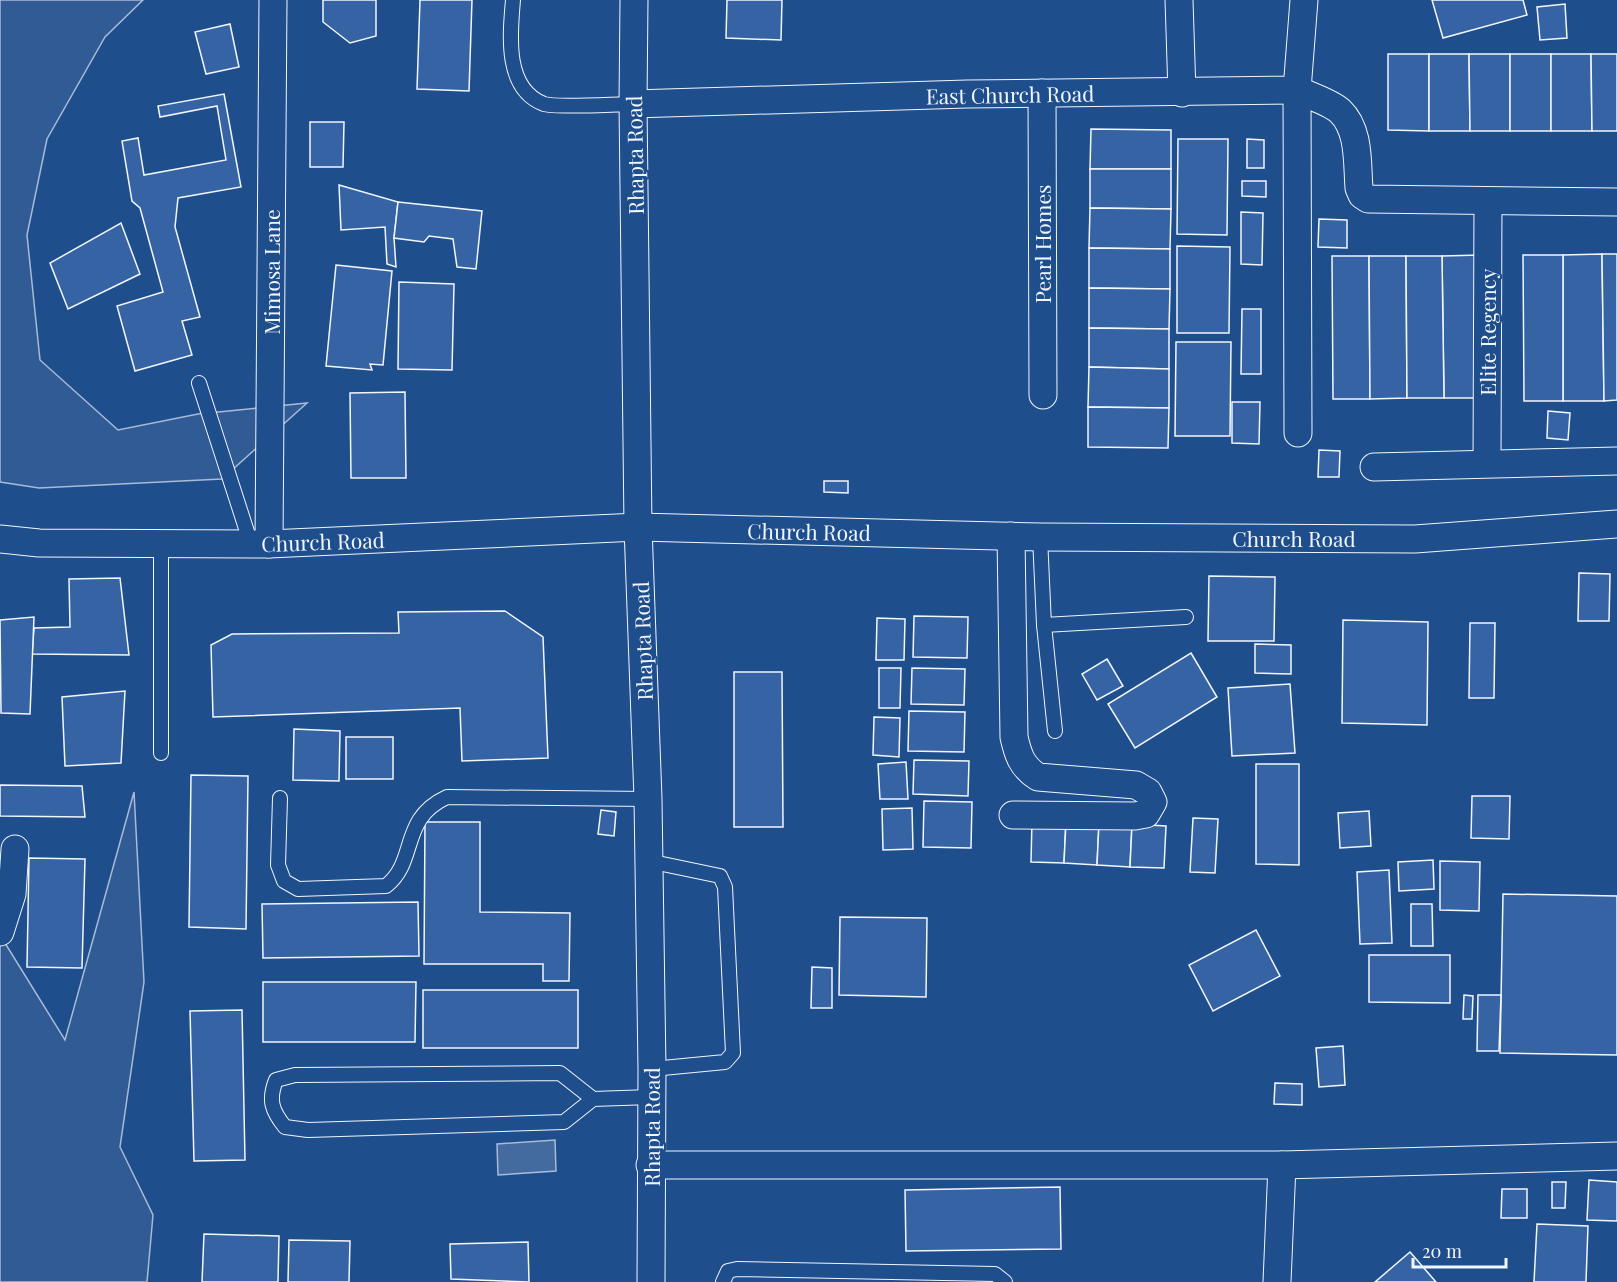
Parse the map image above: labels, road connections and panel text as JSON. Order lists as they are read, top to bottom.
{
  "streets": {
    "street": [
      "East Church Road",
      "Rhapta Road",
      "Pearl Homes",
      "Mimosa Lane",
      "Elite Regency",
      "Church Road"
    ]
  },
  "crossings": [
    ["East Church Road", "Rhapta Road"],
    ["East Church Road", "Pearl Homes"],
    ["Rhapta Road", "Church Road"],
    ["Mimosa Lane", "Church Road"]
  ],
  "scale_bar": "20 m"
}
